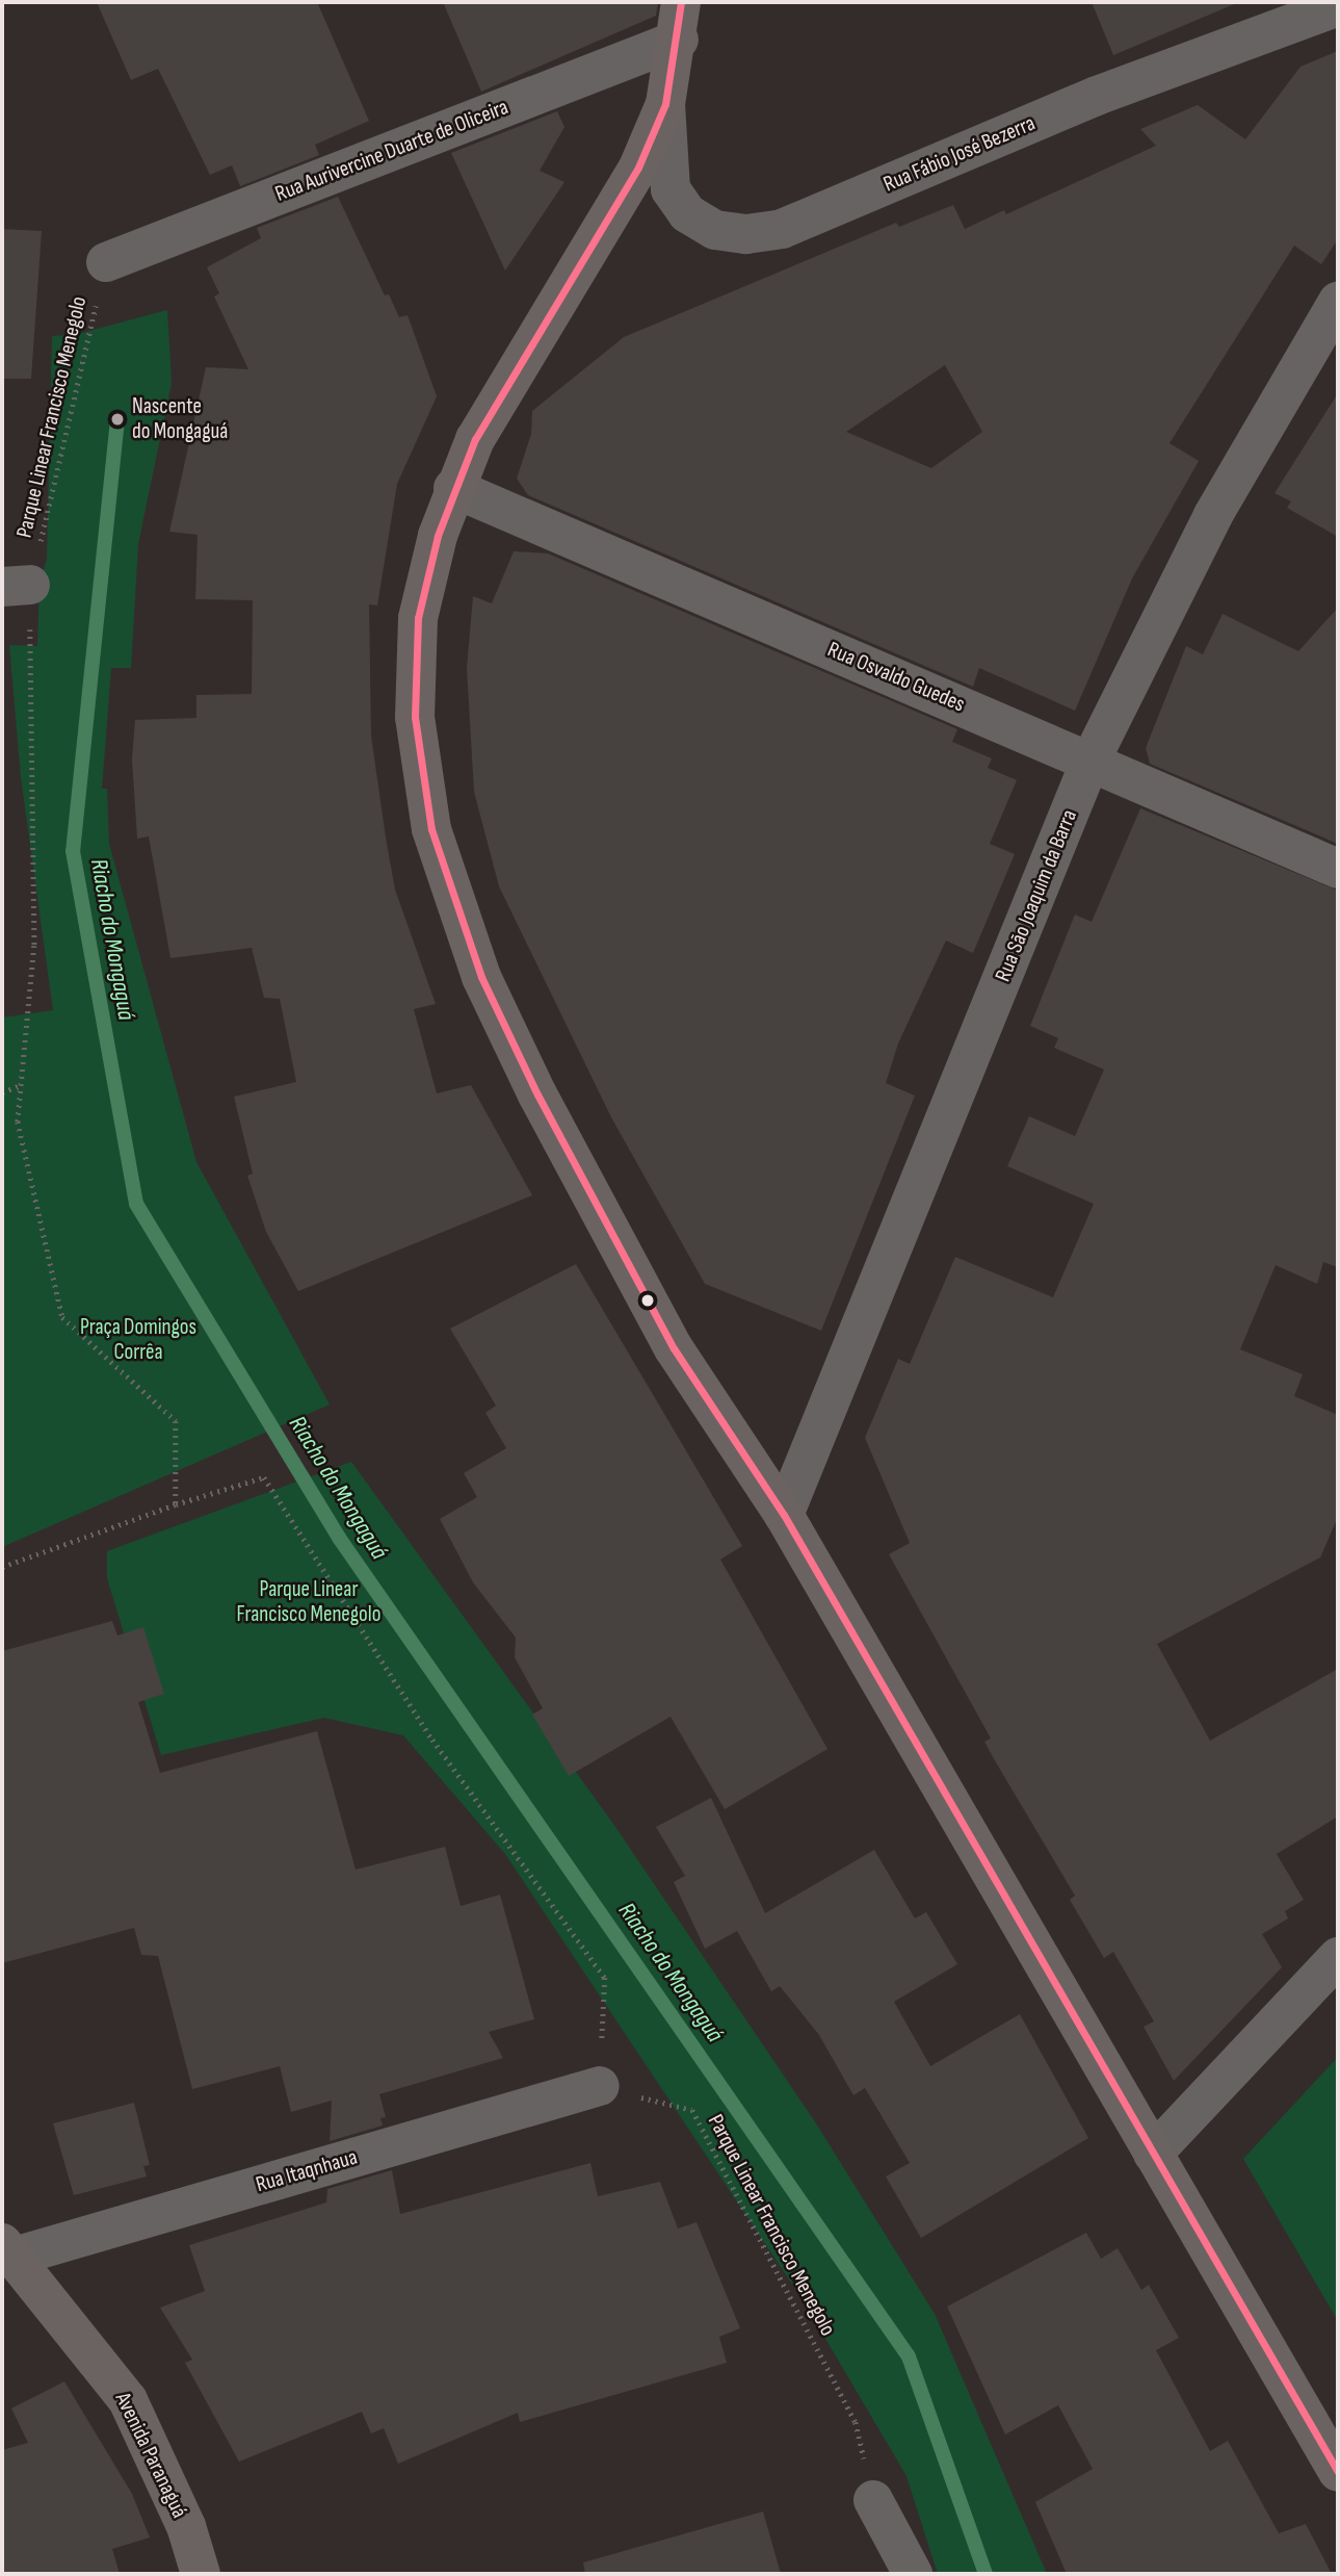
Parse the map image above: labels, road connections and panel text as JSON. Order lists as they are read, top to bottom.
{
  "streets": {
    "main road": ["Avenida Paranaguá"],
    "street": [
      "Rua Aurivercine Duarte de Oliceira",
      "Rua Fábio José Bezerra",
      "Rua Osvaldo Guedes",
      "Rua São Joaquim da Barra",
      "Rua Itaqnhaua"
    ],
    "path": ["Parque Linear Francisco Menegolo"]
  },
  "crossings": [
    ["Rua Aurivercine Duarte de Oliceira", "Parque Linear Francisco Menegolo"],
    ["Parque Linear Francisco Menegolo", "Rua Itaqnhaua"],
    ["Rua Osvaldo Guedes", "Rua São Joaquim da Barra"],
    ["Rua Itaqnhaua", "Avenida Paranaguá"]
  ],
  "water": ["Riacho do Mongaguá"],
  "parks": ["Praça Domingos Corrêa", "Parque Linear Francisco Menegolo"],
  "places": ["Nascente do Mongaguá"]
}
